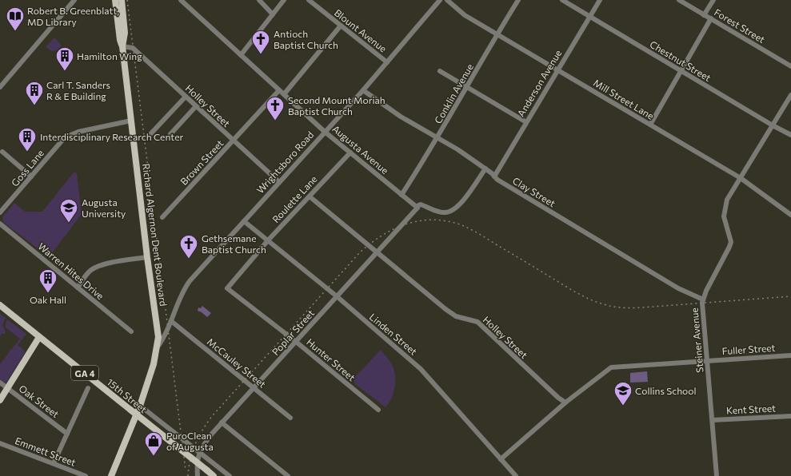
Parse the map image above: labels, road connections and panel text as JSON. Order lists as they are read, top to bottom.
{
  "streets": {
    "main road": [
      "Wrightsboro Road",
      "Richard Algernon Dent Boulevard",
      "GA 4",
      "15th Street"
    ],
    "street": [
      "Forest Street",
      "Blount Avenue",
      "Chestnut Street",
      "Anderson Avenue",
      "Conklin Avenue",
      "Mill Street Lane",
      "Holley Street",
      "Augusta Avenue",
      "Brown Street",
      "Goss Lane",
      "Clay Street",
      "Roulette Lane",
      "Warren Hites Drive",
      "Poplar Street",
      "Linden Street",
      "Steiner Avenue",
      "Fuller Street",
      "Hunter Street",
      "McCauley Street",
      "Oak Street",
      "Kent Street",
      "Emmett Street"
    ]
  },
  "crossings": [
    ["Blount Avenue", "Wrightsboro Road"],
    ["Chestnut Street", "Anderson Avenue"],
    ["Chestnut Street", "Steiner Avenue"],
    ["Anderson Avenue", "Mill Street Lane"],
    ["Anderson Avenue", "Clay Street"],
    ["Conklin Avenue", "Mill Street Lane"],
    ["Conklin Avenue", "Augusta Avenue"],
    ["Conklin Avenue", "Clay Street"],
    ["Mill Street Lane", "Steiner Avenue"],
    ["Holley Street", "Brown Street"],
    ["Holley Street", "Wrightsboro Road"],
    ["Holley Street", "Roulette Lane"],
    ["Holley Street", "Richard Algernon Dent Boulevard"],
    ["Holley Street", "Poplar Street"],
    ["Augusta Avenue", "Brown Street"],
    ["Augusta Avenue", "Wrightsboro Road"],
    ["Augusta Avenue", "Roulette Lane"],
    ["Augusta Avenue", "Poplar Street"],
    ["Wrightsboro Road", "Clay Street"],
    ["Wrightsboro Road", "Richard Algernon Dent Boulevard"],
    ["Wrightsboro Road", "Linden Street"],
    ["Wrightsboro Road", "McCauley Street"],
    ["Goss Lane", "Richard Algernon Dent Boulevard"],
    ["Clay Street", "Steiner Avenue"],
    ["Roulette Lane", "Linden Street"],
    ["Roulette Lane", "Hunter Street"],
    ["Poplar Street", "Linden Street"],
    ["Poplar Street", "Hunter Street"],
    ["Poplar Street", "McCauley Street"],
    ["Steiner Avenue", "Fuller Street"],
    ["Steiner Avenue", "Kent Street"]
  ],
  "places": {
    "library": ["Robert B. Greenblatt, MD Library"],
    "church": ["Antioch Baptist Church", "Second Mount Moriah Baptist Church", "Gethsemane Baptist Church"],
    "building": [
      "Hamilton Wing",
      "Carl T. Sanders R & E Building",
      "Interdisciplinary Research Center",
      "Oak Hall"
    ],
    "school or university": ["Augusta University", "Collins School"],
    "shop": ["PuroClean of Augusta"]
  }
}
